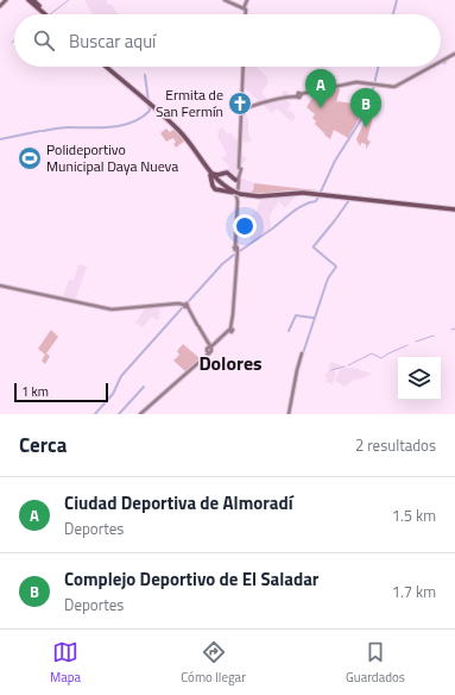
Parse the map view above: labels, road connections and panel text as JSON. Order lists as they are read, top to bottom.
{
  "districts": ["Dolores"],
  "places": {
    "church": ["Ermita de San Fermín"],
    "sports": ["Polideportivo Municipal Daya Nueva"]
  },
  "scale_bar": "1 km",
  "page": {
    "search": "Buscar aquí",
    "pins": ["A", "B"],
    "scale": "1 km",
    "heading": ["Cerca", "2 resultados"],
    "list": [
      {
        "mark": "A",
        "name": "Ciudad Deportiva de Almoradí",
        "note": "Deportes",
        "value": "1.5 km"
      },
      {
        "mark": "B",
        "name": "Complejo Deportivo de El Saladar",
        "note": "Deportes",
        "value": "1.7 km"
      }
    ],
    "nav": ["Mapa", "Cómo llegar", "Guardados"]
  }
}
